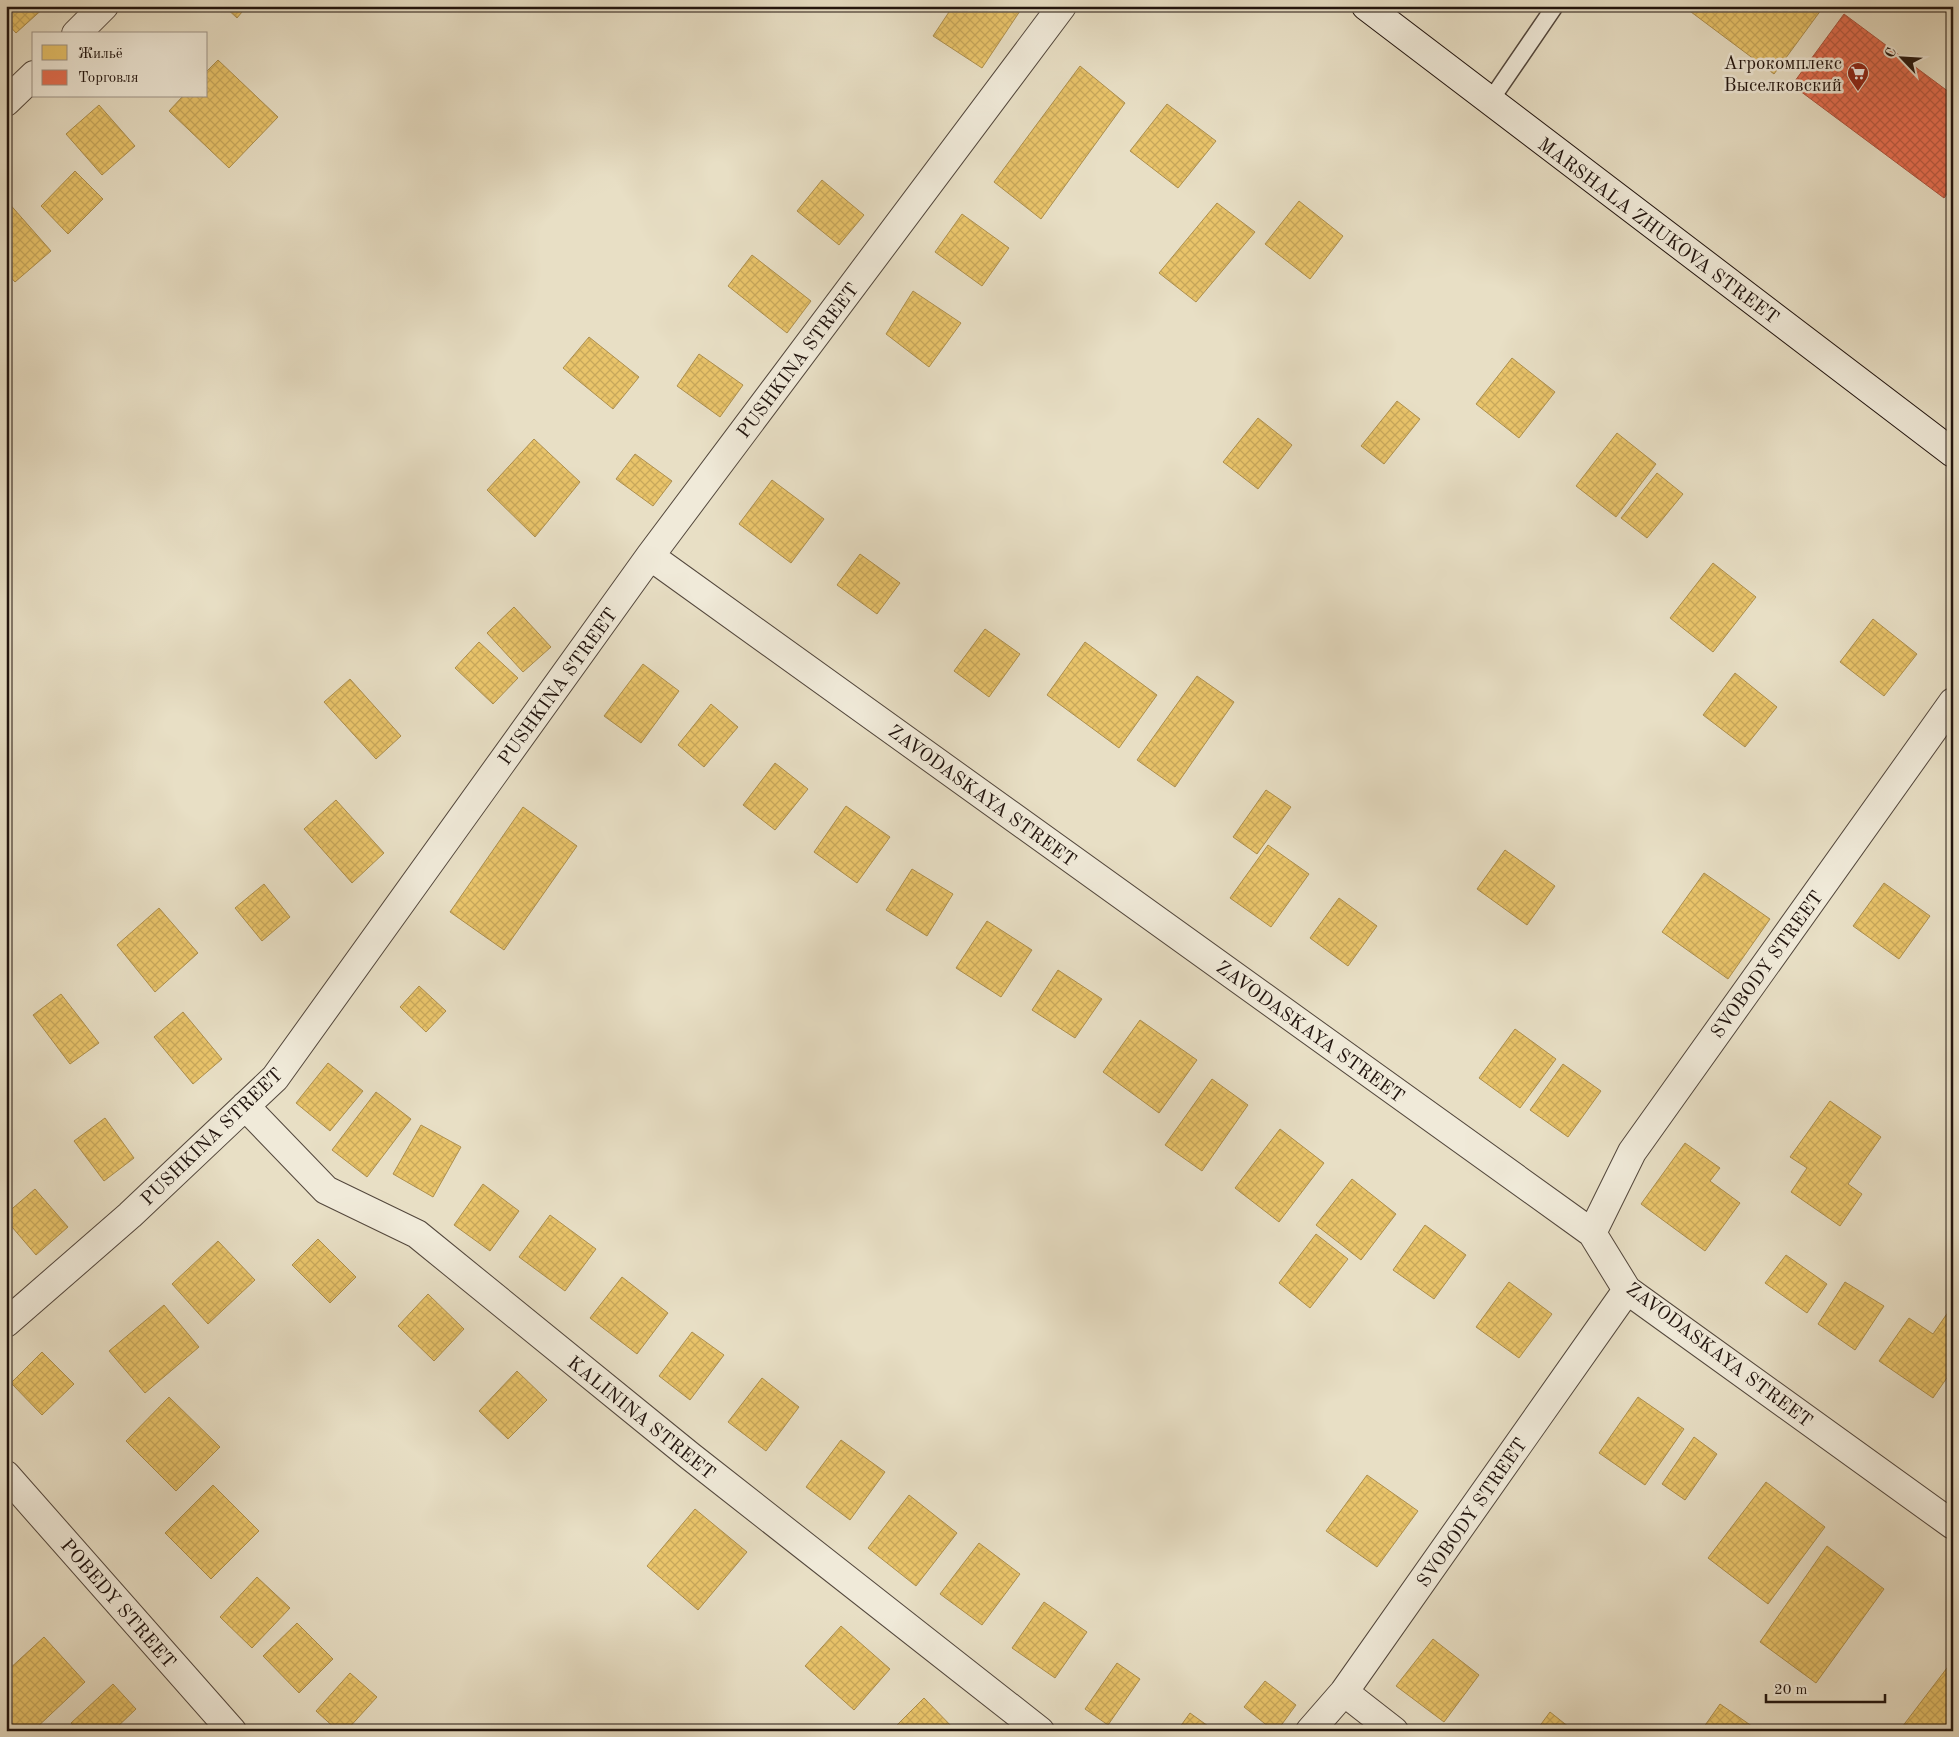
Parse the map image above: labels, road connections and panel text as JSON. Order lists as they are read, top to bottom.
{
  "streets": {
    "street": [
      "MARSHALA ZHUKOVA STREET",
      "PUSHKINA STREET",
      "ZAVODASKAYA STREET",
      "SVOBODY STREET",
      "KALININA STREET",
      "POBEDY STREET"
    ]
  },
  "crossings": [
    ["PUSHKINA STREET", "ZAVODASKAYA STREET"],
    ["PUSHKINA STREET", "KALININA STREET"],
    ["ZAVODASKAYA STREET", "SVOBODY STREET"]
  ],
  "places": {
    "supermarket": ["Агрокомплекс Выселковский"]
  },
  "legend": ["Жильё", "Торговля"],
  "scale_bar": "20 m",
  "north": "top left"
}
